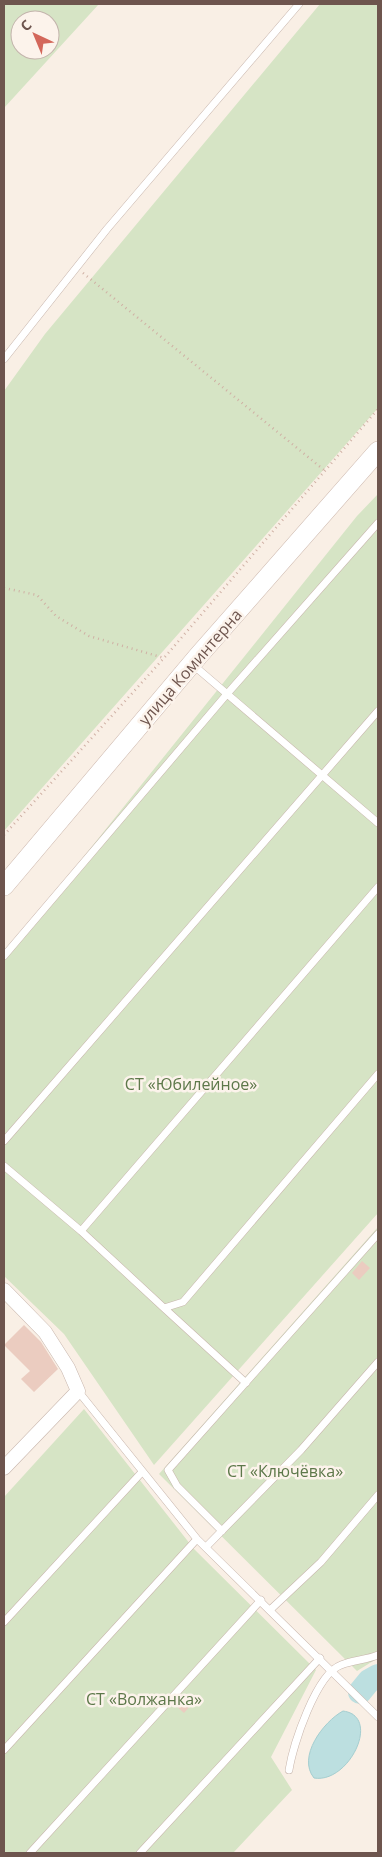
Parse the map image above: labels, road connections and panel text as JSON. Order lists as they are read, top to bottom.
{
  "streets": {
    "street": ["улица Коминтерна"]
  },
  "parks": ["СТ «Юбилейное»", "СТ «Ключёвка»", "СТ «Волжанка»"],
  "north": "top left"
}
